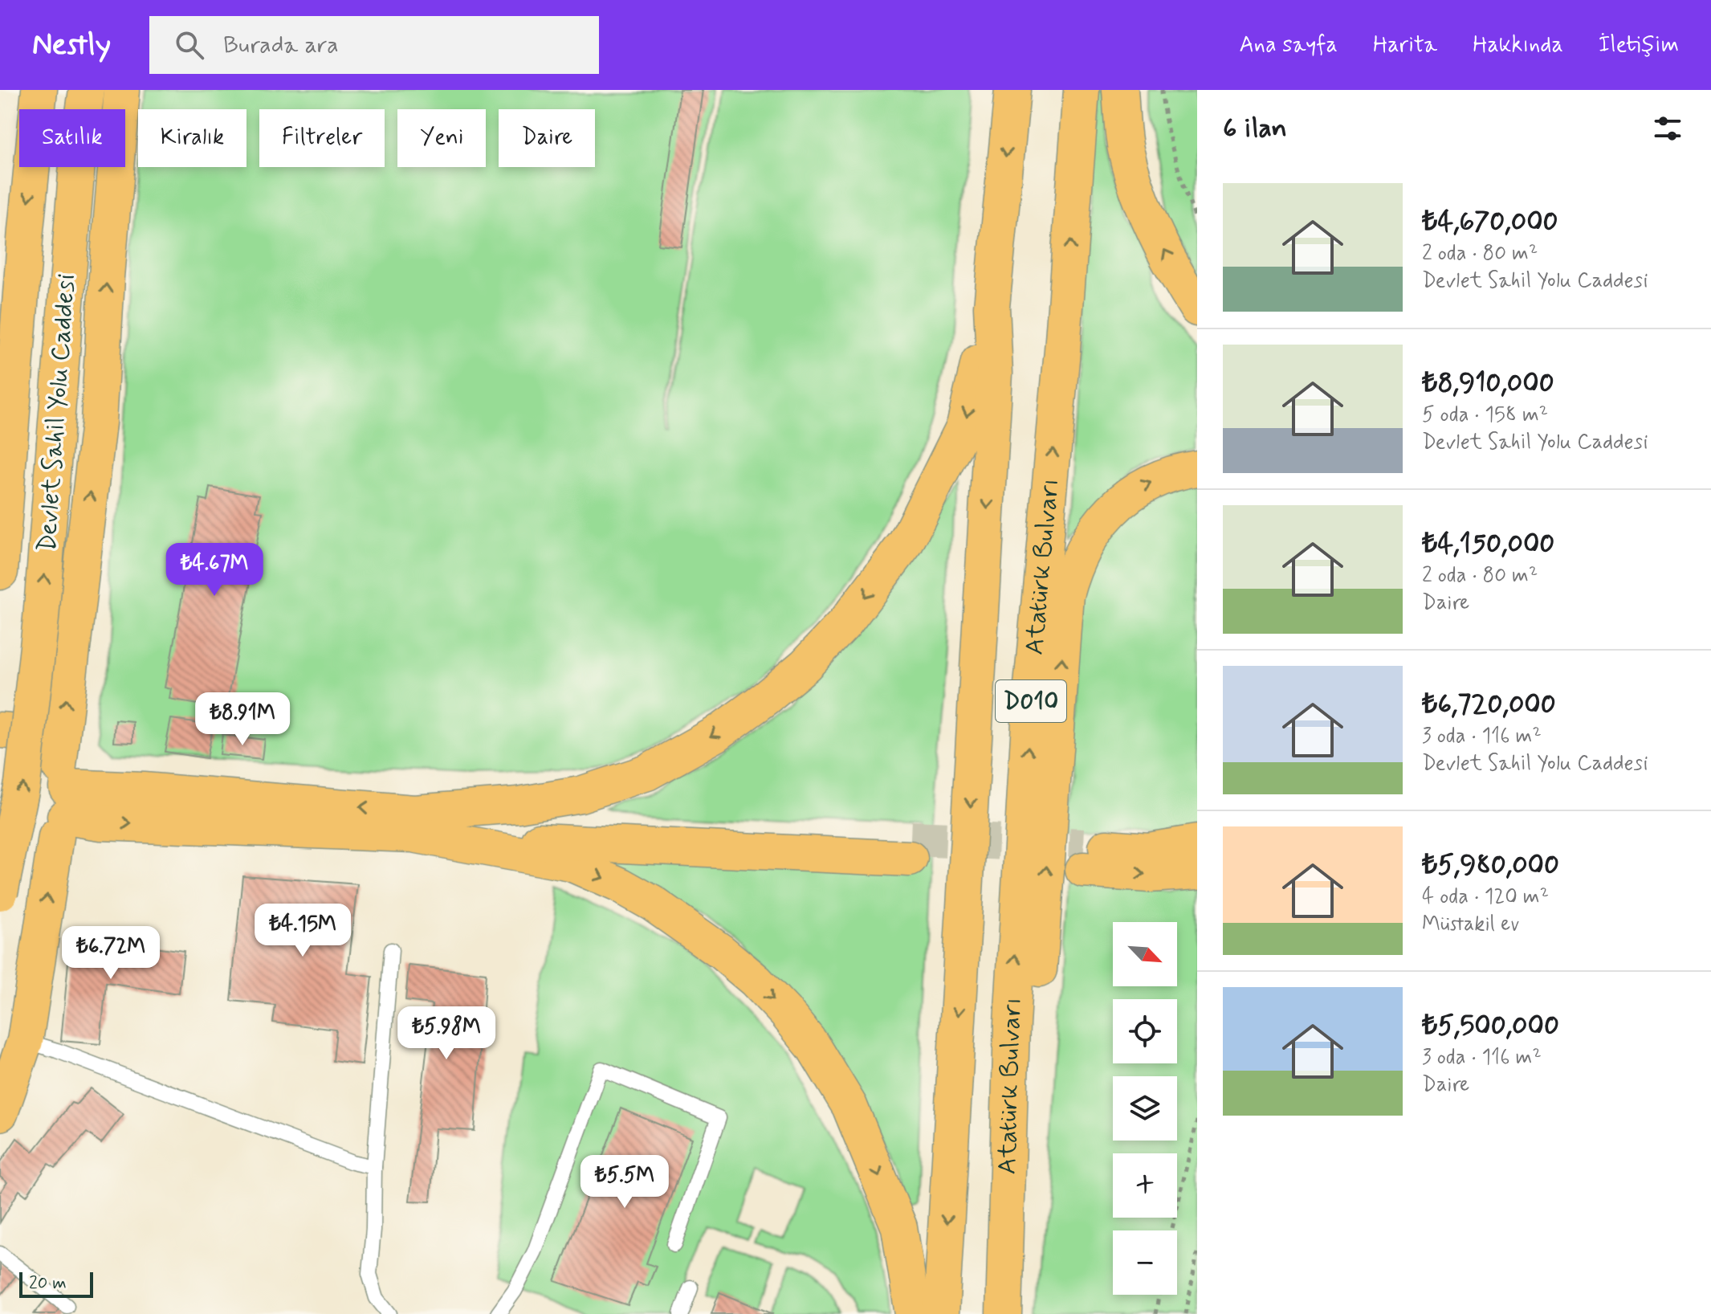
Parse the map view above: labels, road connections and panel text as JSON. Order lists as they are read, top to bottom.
{
  "streets": {
    "main road": ["Devlet Sahil Yolu Caddesi", "Atatürk Bulvarı", "D010"]
  },
  "scale_bar": "20 m",
  "north": "bottom right",
  "page": {
    "header": "Nestly",
    "search": "Burada ara",
    "nav": [
      "Ana sayfa",
      "Harita",
      "Hakkında",
      "İletişim"
    ],
    "heading": "6 ilan",
    "chip": [
      "Satılık",
      "Kiralık",
      "Filtreler",
      "Yeni",
      "Daire"
    ],
    "list": [
      {
        "name": "₺4,670,000",
        "note": "2 oda · 80 m² · Devlet Sahil Yolu Caddesi"
      },
      {
        "name": "₺8,910,000",
        "note": "5 oda · 158 m² · Devlet Sahil Yolu Caddesi"
      },
      {
        "name": "₺4,150,000",
        "note": "2 oda · 80 m² · Daire"
      },
      {
        "name": "₺6,720,000",
        "note": "3 oda · 116 m² · Devlet Sahil Yolu Caddesi"
      },
      {
        "name": "₺5,980,000",
        "note": "4 oda · 120 m² · Müstakil ev"
      },
      {
        "name": "₺5,500,000",
        "note": "3 oda · 116 m² · Daire"
      }
    ],
    "price": [
      "₺4.67M",
      "₺8.91M",
      "₺4.15M",
      "₺6.72M",
      "₺5.98M",
      "₺5.5M"
    ],
    "map_buttons": ["+", "−"],
    "scale": "20 m"
  }
}
